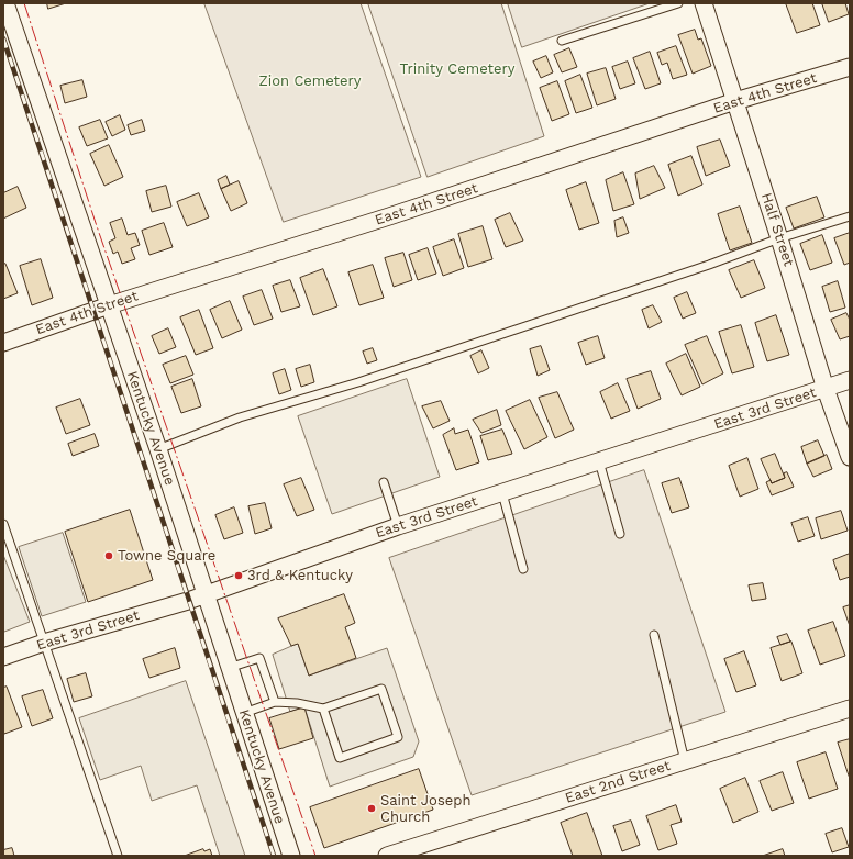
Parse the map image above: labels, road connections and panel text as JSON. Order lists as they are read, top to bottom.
{
  "streets": {
    "street": [
      "East 4th Street",
      "Half Street",
      "East 3rd Street",
      "Kentucky Avenue",
      "East 2nd Street"
    ]
  },
  "crossings": [
    ["East 4th Street", "Half Street"],
    ["East 4th Street", "Kentucky Avenue"],
    ["Half Street", "East 3rd Street"],
    ["East 3rd Street", "Kentucky Avenue"]
  ],
  "parks": ["Trinity Cemetery", "Zion Cemetery"],
  "places": ["Towne Square", "3rd & Kentucky", "Saint Joseph Church"]
}
